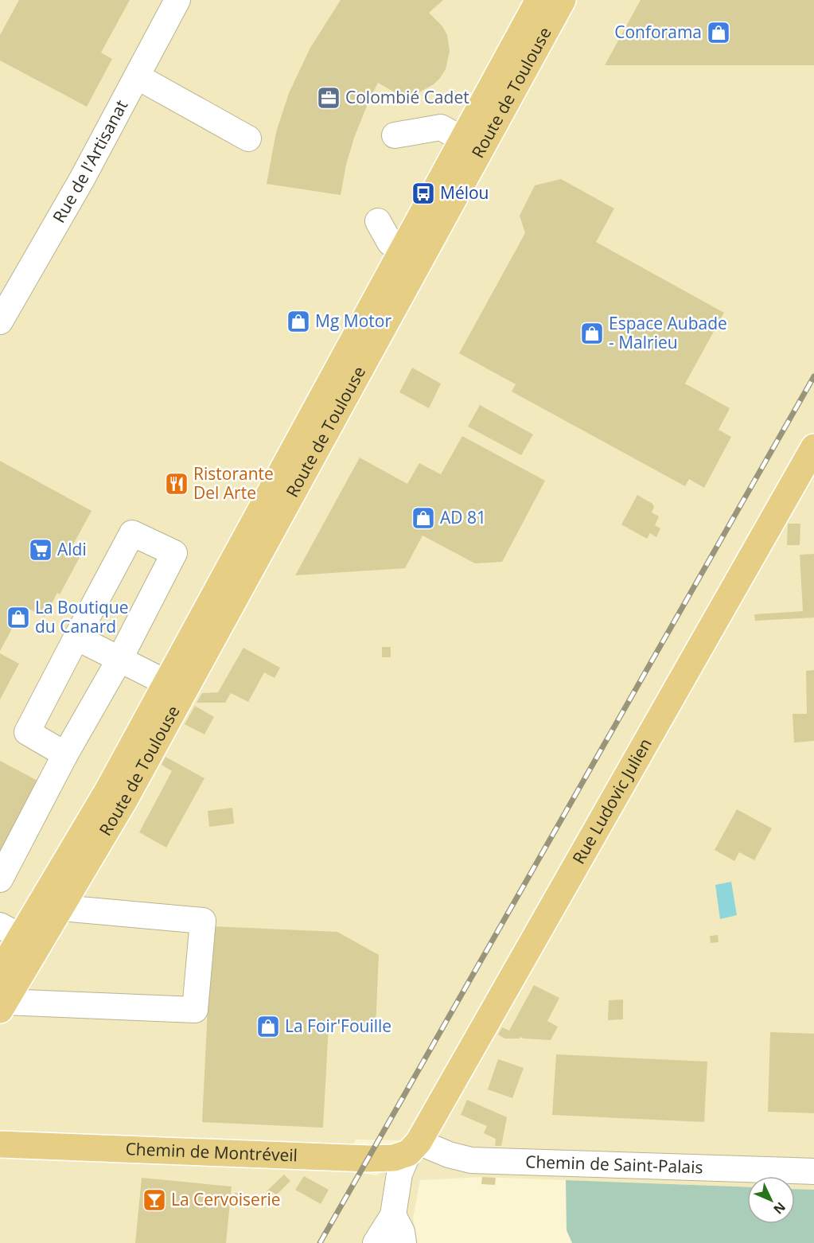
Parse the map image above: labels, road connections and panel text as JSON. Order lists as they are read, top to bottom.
{
  "streets": {
    "main road": ["Route de Toulouse", "Rue Ludovic Julien", "Chemin de Montréveil"],
    "street": ["Rue de l'Artisanat", "Chemin de Saint-Palais"]
  },
  "crossings": [
    ["Rue Ludovic Julien", "Chemin de Montréveil"],
    ["Rue Ludovic Julien", "Chemin de Saint-Palais"],
    ["Chemin de Montréveil", "Chemin de Saint-Palais"]
  ],
  "places": {
    "shop": [
      "Conforama",
      "Mg Motor",
      "Espace Aubade - Malrieu",
      "AD 81",
      "La Boutique du Canard",
      "La Foir'Fouille"
    ],
    "office": ["Colombié Cadet"],
    "bus stop": ["Mélou"],
    "restaurant": ["Ristorante Del Arte"],
    "supermarket": ["Aldi"],
    "bar": ["La Cervoiserie"]
  },
  "north": "bottom right"
}
